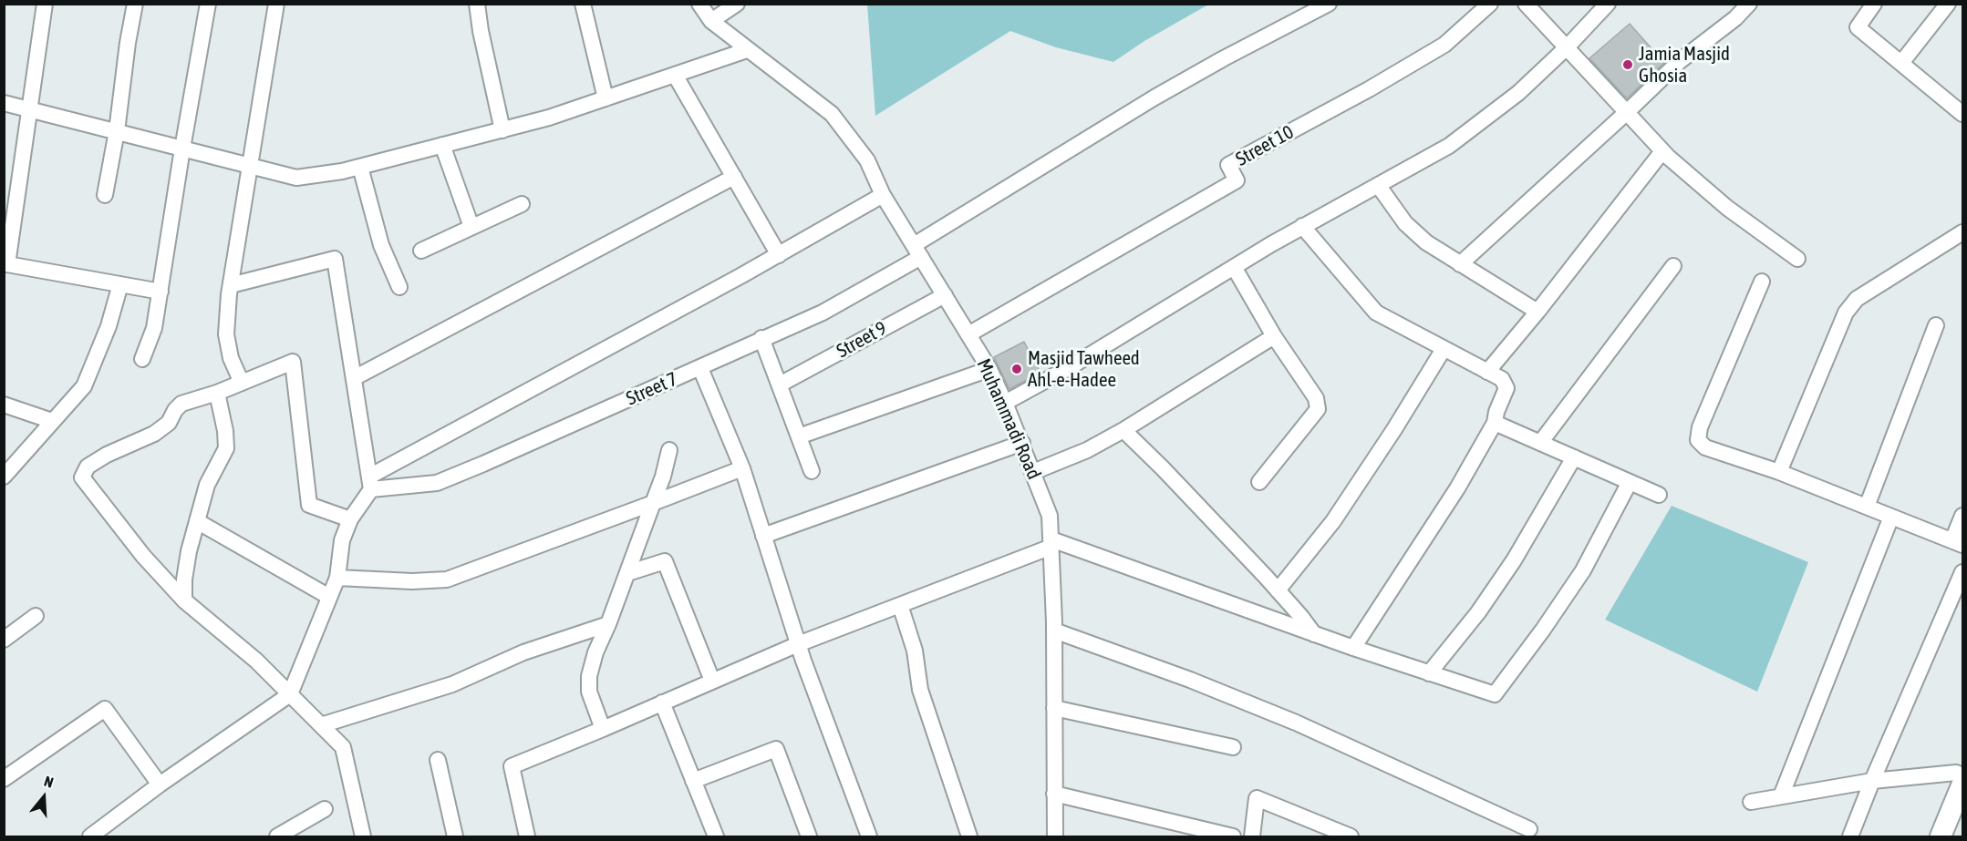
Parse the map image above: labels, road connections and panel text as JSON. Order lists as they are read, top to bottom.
{
  "streets": {
    "street": [
      "Street 10",
      "Street 9",
      "Street 7",
      "Muhammadi Road"
    ]
  },
  "crossings": [
    ["Street 10", "Muhammadi Road"],
    ["Street 9", "Muhammadi Road"],
    ["Street 7", "Muhammadi Road"]
  ],
  "places": ["Jamia Masjid Ghosia", "Masjid Tawheed Ahl-e-Hadee"],
  "north": "top"
}
